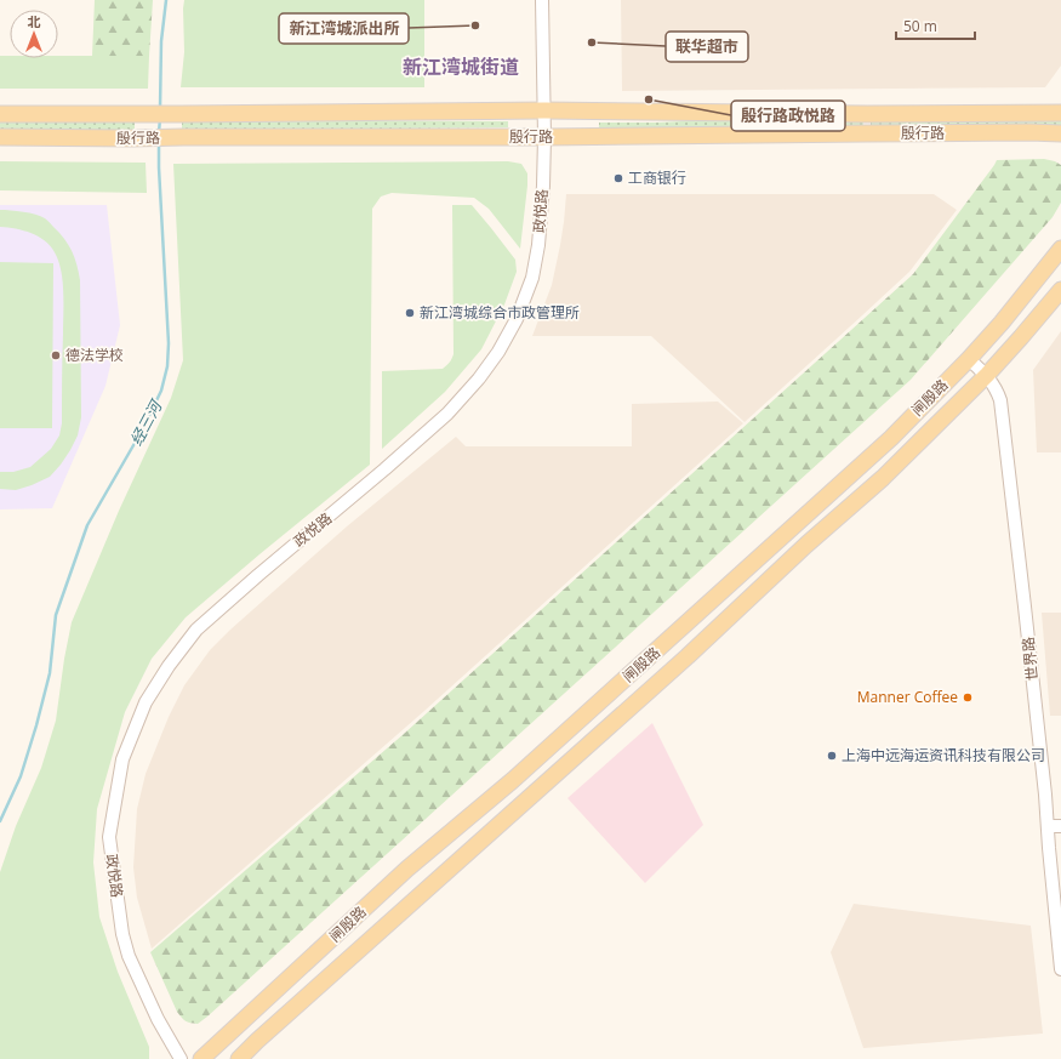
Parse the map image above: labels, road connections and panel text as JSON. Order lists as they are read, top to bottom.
{
  "streets": {
    "main road": ["殷行路", "闸殷路"],
    "street": ["政悦路", "世界路"]
  },
  "crossings": [
    ["殷行路", "政悦路"],
    ["闸殷路", "世界路"]
  ],
  "districts": ["新江湾城街道"],
  "water": ["经三河"],
  "places": [
    "新江湾城派出所",
    "联华超市",
    "殷行路政悦路",
    "工商银行",
    "新江湾城综合市政管理所",
    "德法学校",
    "Manner Coffee",
    "上海中远海运资讯科技有限公司"
  ],
  "scale_bar": "50 m",
  "north": "top"
}
